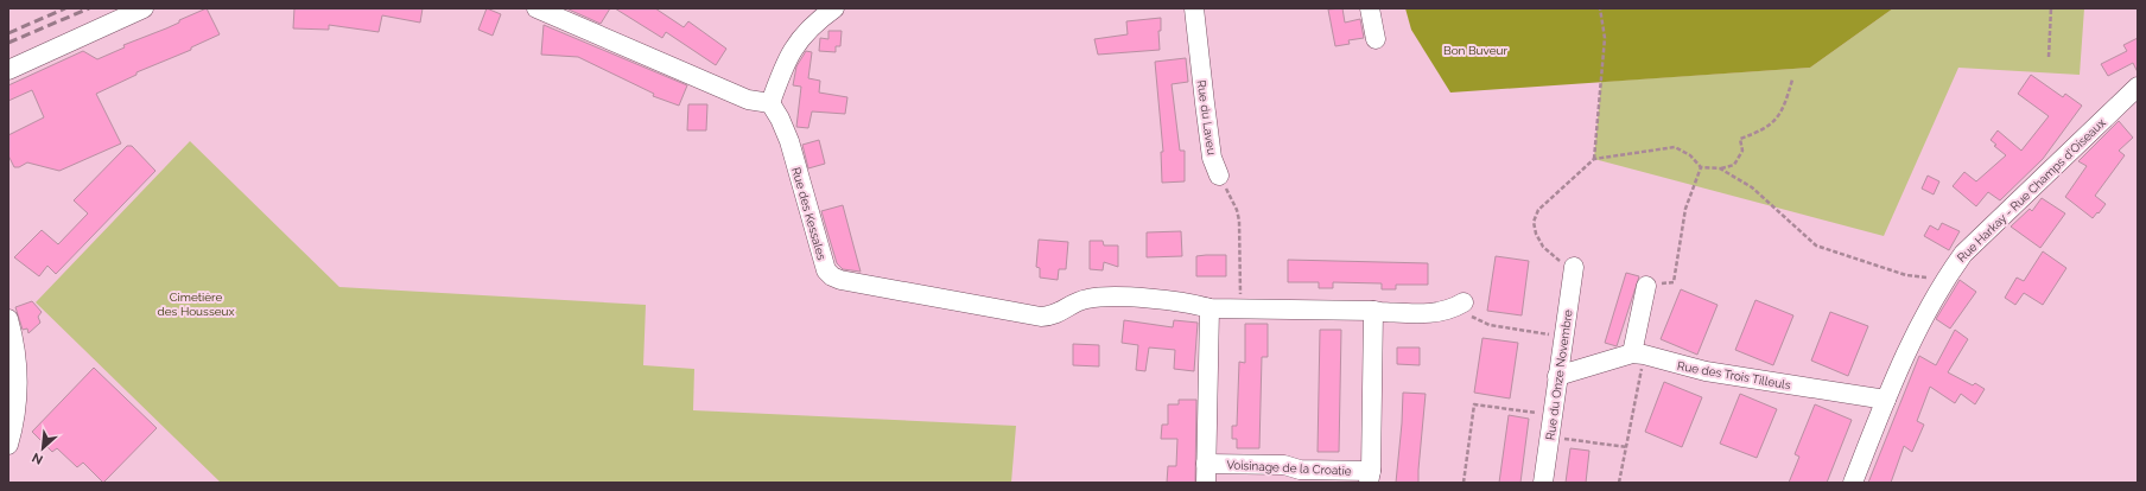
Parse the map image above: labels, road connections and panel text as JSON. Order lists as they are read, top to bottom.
{
  "streets": {
    "street": [
      "Rue du Laveu",
      "Rue Harkay - Rue Champs d'Oiseaux",
      "Rue des Kessales",
      "Rue du Onze Novembre",
      "Rue des Trois Tilleuls",
      "Voisinage de la Croatie"
    ]
  },
  "crossings": [
    ["Rue Harkay - Rue Champs d'Oiseaux", "Rue des Trois Tilleuls"]
  ],
  "parks": ["Bon Buveur", "Cimetière des Housseux"],
  "north": "bottom left"
}
